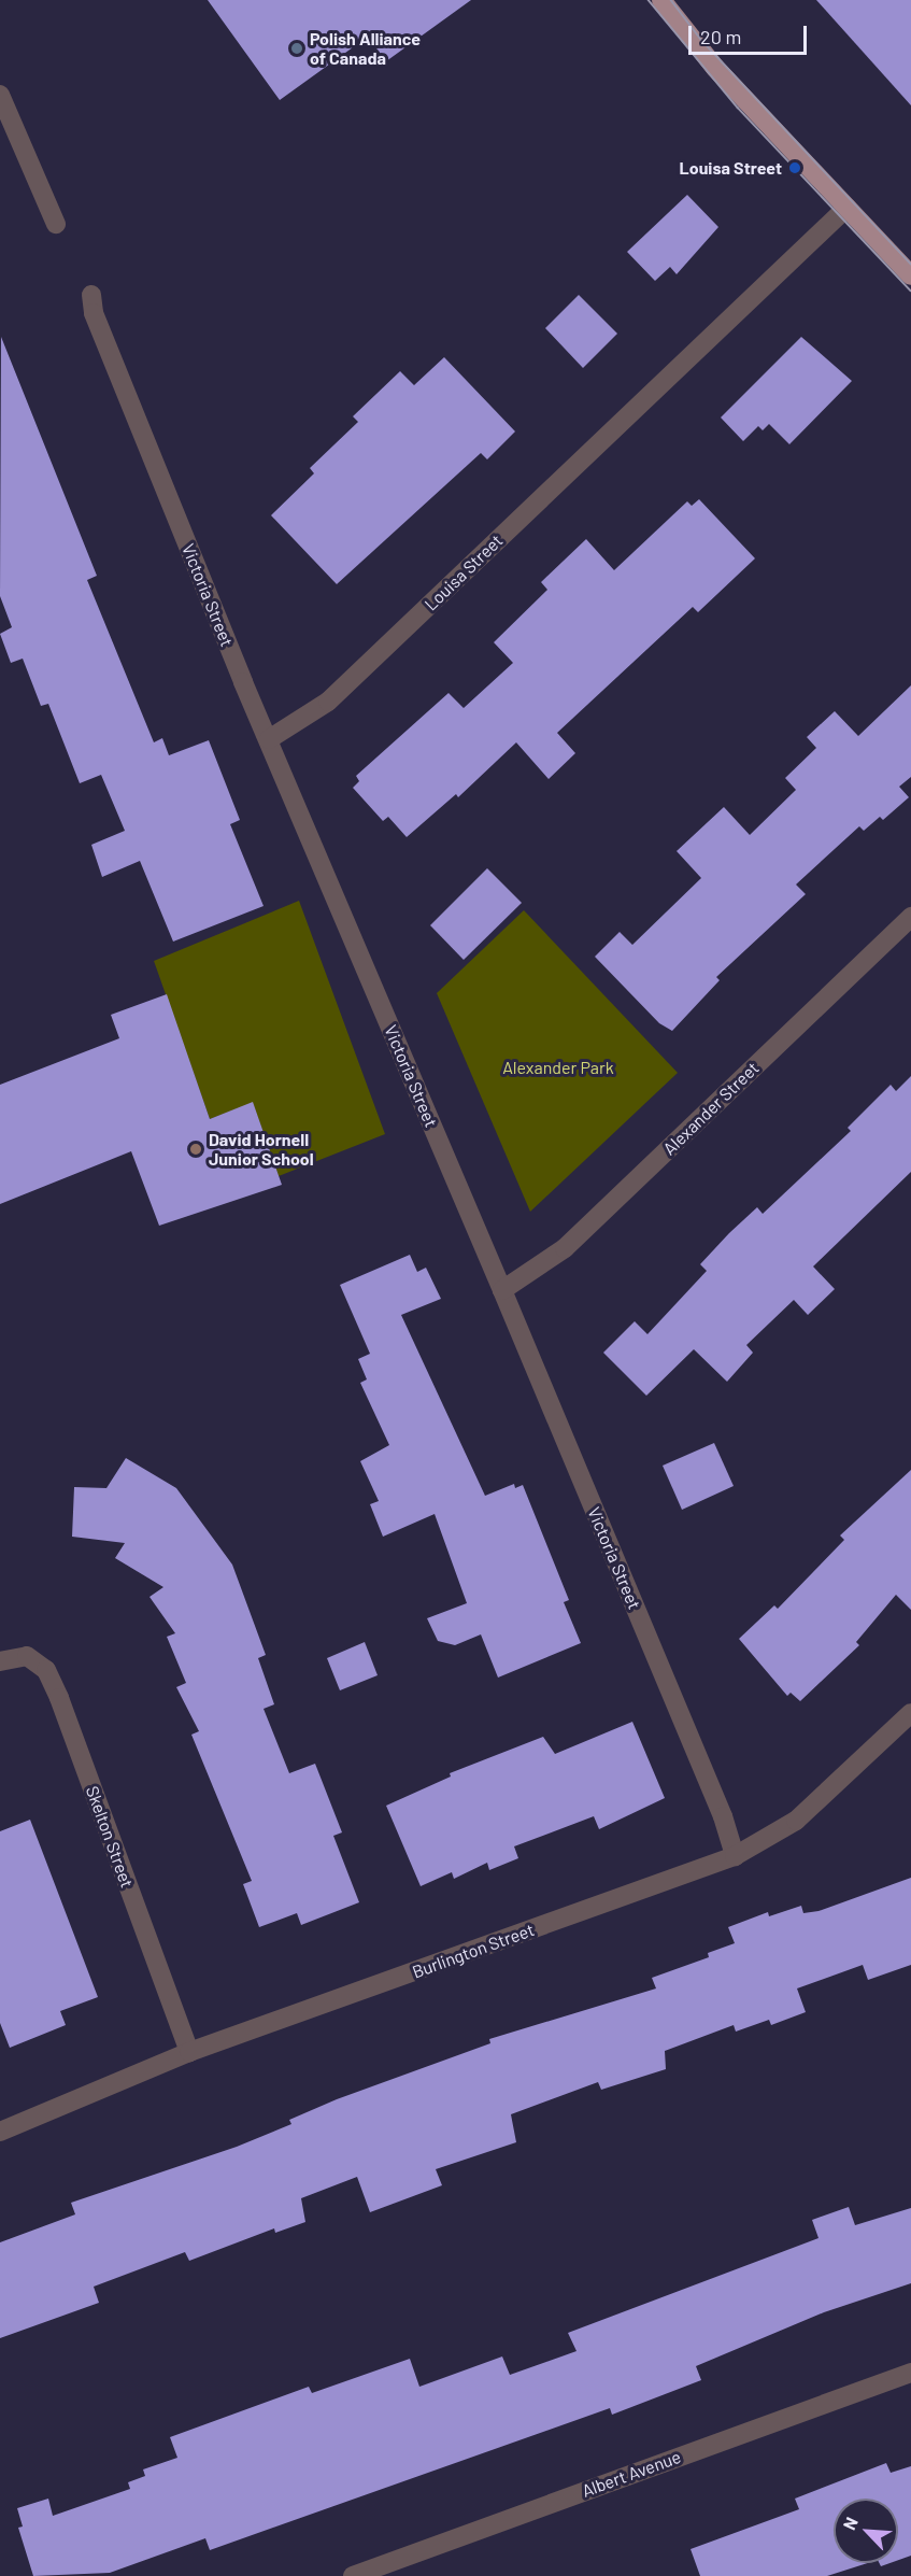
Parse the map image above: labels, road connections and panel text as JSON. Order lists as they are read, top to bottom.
{
  "streets": {
    "street": [
      "Louisa Street",
      "Victoria Street",
      "Alexander Street",
      "Skelton Street",
      "Burlington Street",
      "Albert Avenue"
    ]
  },
  "crossings": [
    ["Louisa Street", "Victoria Street"],
    ["Victoria Street", "Alexander Street"],
    ["Victoria Street", "Burlington Street"],
    ["Skelton Street", "Burlington Street"]
  ],
  "parks": ["Alexander Park"],
  "places": ["Polish Alliance of Canada", "Louisa Street", "David Hornell Junior School"],
  "scale_bar": "20 m",
  "north": "top left"
}
